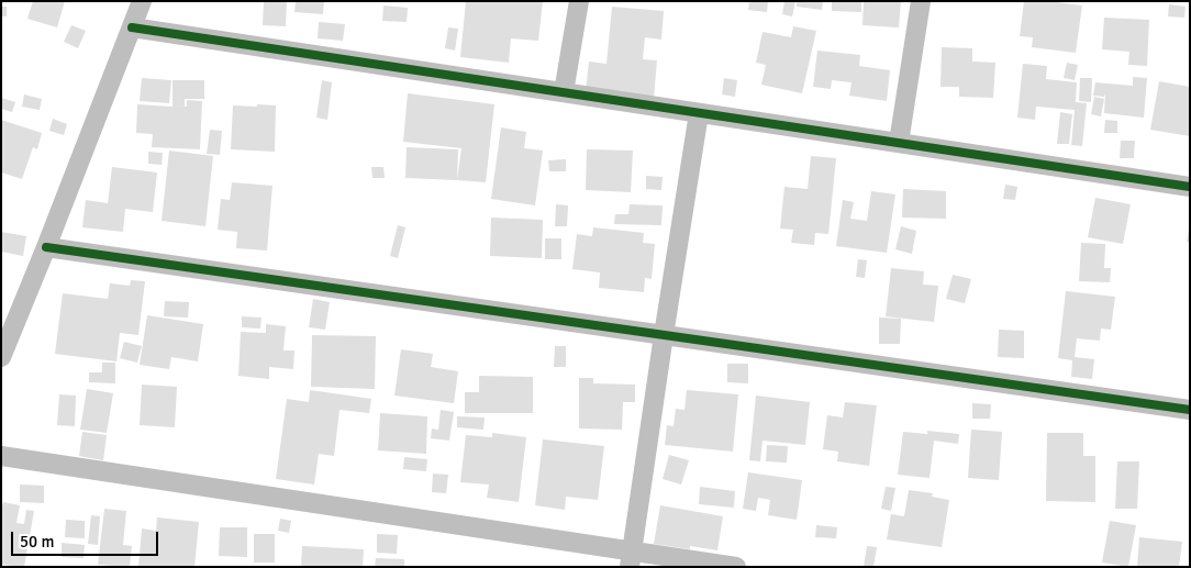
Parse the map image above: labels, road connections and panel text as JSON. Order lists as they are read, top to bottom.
{
  "scale_bar": "50 m"
}
